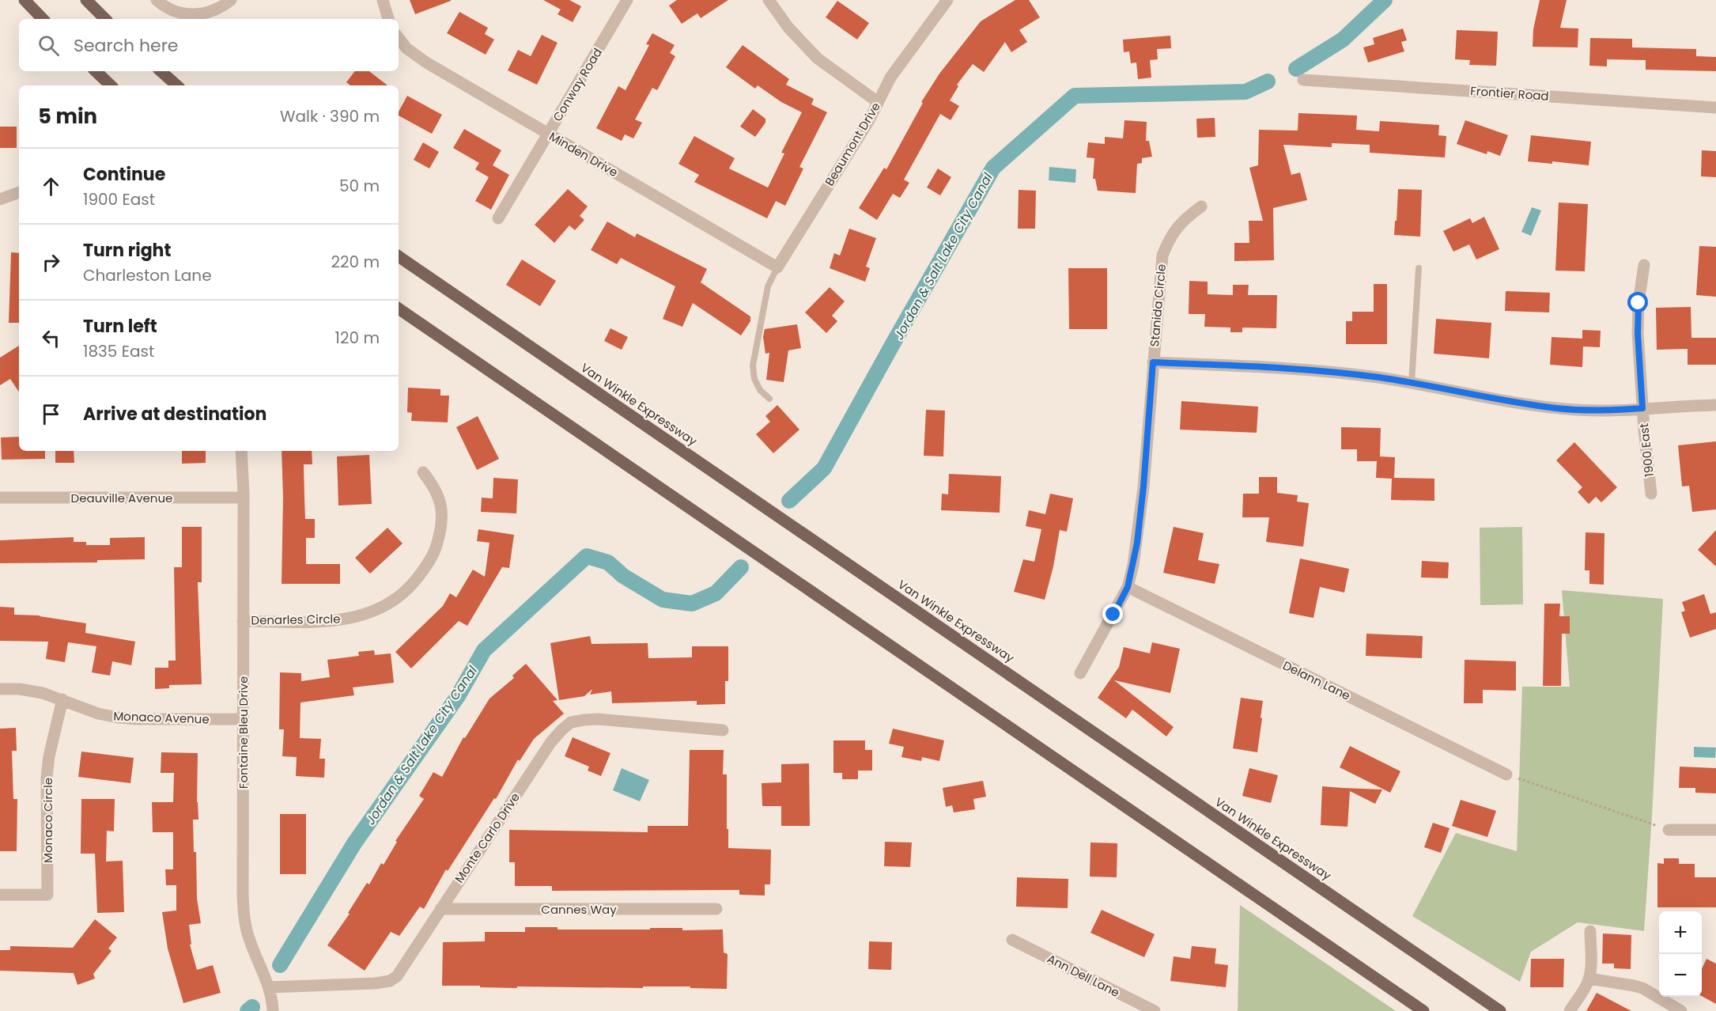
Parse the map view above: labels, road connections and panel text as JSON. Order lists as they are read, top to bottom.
{
  "streets": {
    "main road": ["Van Winkle Expressway"],
    "street": [
      "Conway Road",
      "Frontier Road",
      "Beaumont Drive",
      "Minden Drive",
      "Stanida Circle",
      "1900 East",
      "Deauville Avenue",
      "Denarles Circle",
      "Delann Lane",
      "Monaco Avenue",
      "Fontaine Bleu Drive",
      "Monaco Circle",
      "Monte Carlo Drive",
      "Cannes Way",
      "Ann Dell Lane"
    ]
  },
  "crossings": [
    ["Conway Road", "Minden Drive"],
    ["Beaumont Drive", "Minden Drive"],
    ["Stanida Circle", "Delann Lane"],
    ["Deauville Avenue", "Fontaine Bleu Drive"],
    ["Denarles Circle", "Fontaine Bleu Drive"],
    ["Monaco Avenue", "Fontaine Bleu Drive"],
    ["Monaco Avenue", "Monaco Circle"],
    ["Fontaine Bleu Drive", "Monte Carlo Drive"],
    ["Monte Carlo Drive", "Cannes Way"]
  ],
  "water": ["Jordan & Salt Lake City Canal"],
  "page": {
    "search": "Search here",
    "heading": ["5 min", "Walk · 390 m"],
    "list": [
      ["Continue", "1900 East", "50 m"],
      ["Turn right", "Charleston Lane", "220 m"],
      ["Turn left", "1835 East", "120 m"],
      "Arrive at destination"
    ],
    "map_buttons": ["+", "−"]
  }
}
